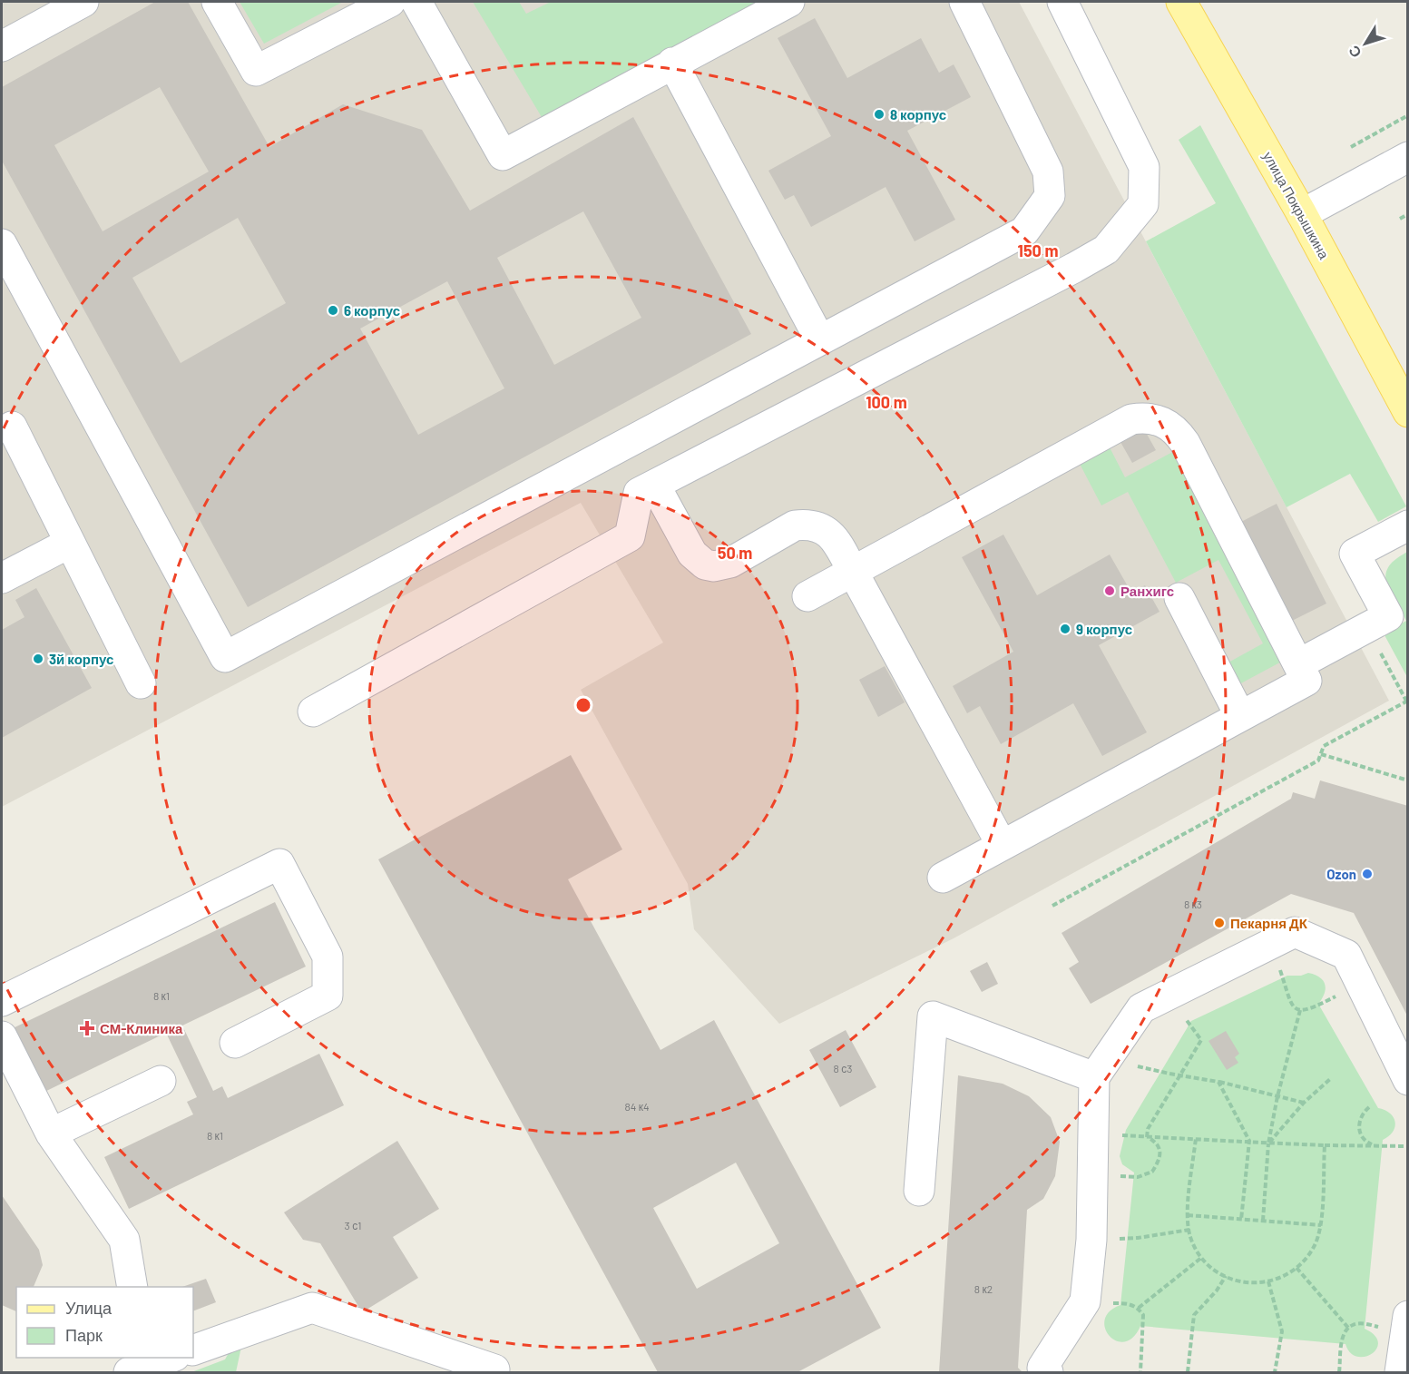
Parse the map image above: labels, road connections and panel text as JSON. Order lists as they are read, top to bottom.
{
  "streets": {
    "main road": ["улица Покрышкина"]
  },
  "places": {
    "other": [
      "8 корпус",
      "6 корпус",
      "Ранхигс",
      "9 корпус",
      "3й корпус",
      "Ozon",
      "Пекарня ДК"
    ],
    "health": ["СМ-Клиника"]
  },
  "house_numbers": [
    "8 к3",
    "8 к1",
    "8 с3",
    "84 к4",
    "8 к1",
    "3 с1",
    "8 к2"
  ],
  "legend": ["Улица", "Парк"],
  "north": "bottom left",
  "rings": ["150 m", "100 m", "50 m"]
}
